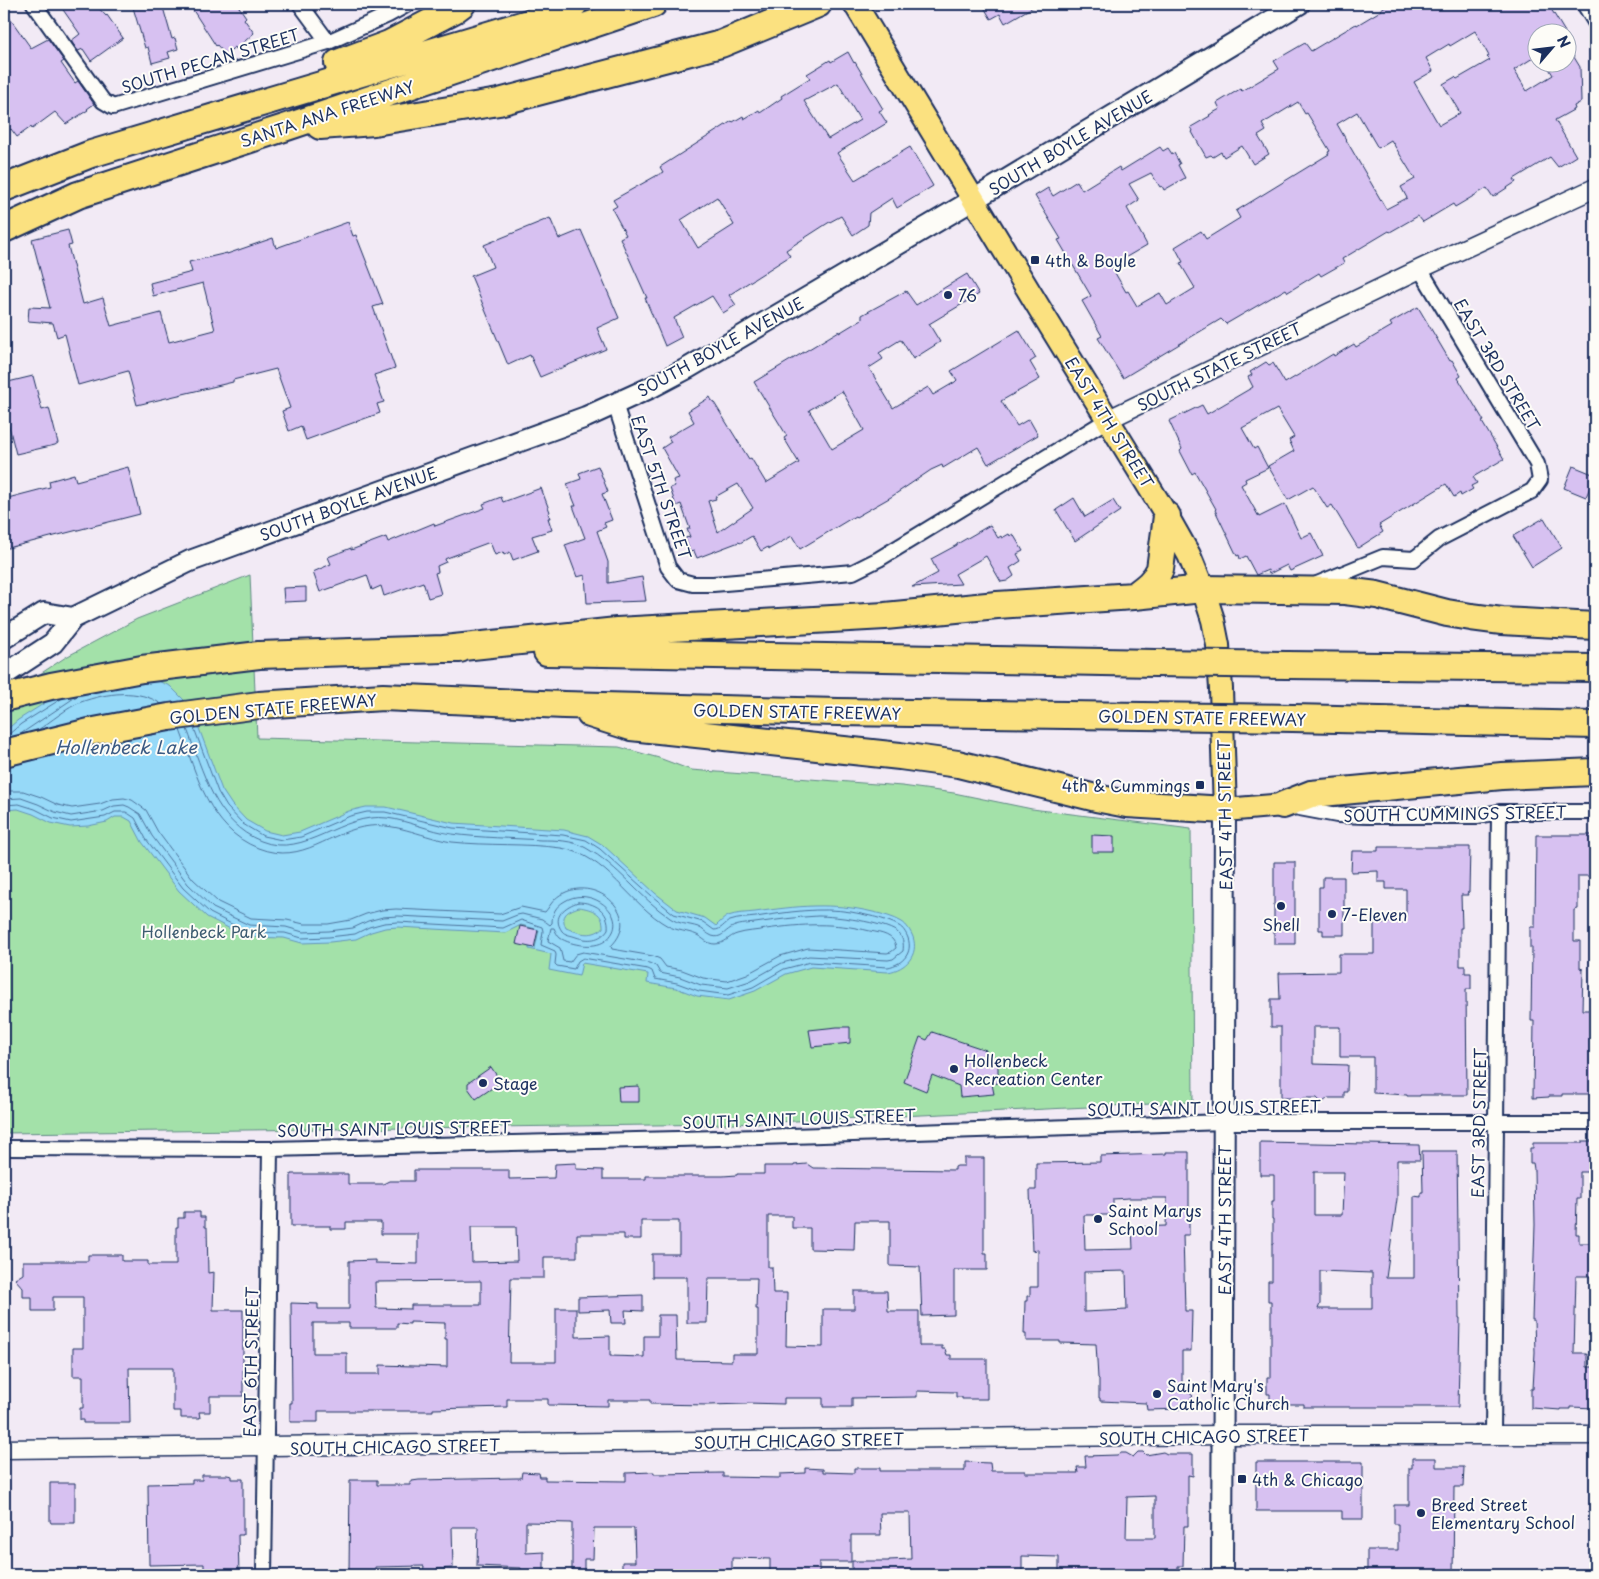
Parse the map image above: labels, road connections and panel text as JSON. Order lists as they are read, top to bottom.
{
  "streets": {
    "highway": ["SANTA ANA FREEWAY", "GOLDEN STATE FREEWAY"],
    "main road": ["SOUTH BOYLE AVENUE", "EAST 4TH STREET", "SOUTH CUMMINGS STREET"],
    "street": [
      "SOUTH PECAN STREET",
      "EAST 3RD STREET",
      "SOUTH STATE STREET",
      "EAST 5TH STREET",
      "SOUTH SAINT LOUIS STREET",
      "EAST 6TH STREET",
      "SOUTH CHICAGO STREET"
    ]
  },
  "crossings": [
    ["SOUTH BOYLE AVENUE", "EAST 4TH STREET"],
    ["SOUTH BOYLE AVENUE", "EAST 5TH STREET"],
    ["EAST 3RD STREET", "SOUTH STATE STREET"],
    ["EAST 3RD STREET", "SOUTH CUMMINGS STREET"],
    ["EAST 3RD STREET", "SOUTH SAINT LOUIS STREET"],
    ["EAST 3RD STREET", "SOUTH CHICAGO STREET"],
    ["SOUTH STATE STREET", "EAST 4TH STREET"],
    ["SOUTH STATE STREET", "EAST 5TH STREET"],
    ["EAST 4TH STREET", "SOUTH CUMMINGS STREET"],
    ["EAST 4TH STREET", "SOUTH SAINT LOUIS STREET"],
    ["EAST 4TH STREET", "SOUTH CHICAGO STREET"],
    ["SOUTH SAINT LOUIS STREET", "EAST 6TH STREET"],
    ["EAST 6TH STREET", "SOUTH CHICAGO STREET"]
  ],
  "water": ["Hollenbeck Lake"],
  "parks": ["Hollenbeck Park"],
  "places": {
    "transit": ["4th & Boyle", "4th & Cummings", "4th & Chicago"],
    "other": [
      "76",
      "Shell",
      "7-Eleven",
      "Hollenbeck Recreation Center",
      "Stage",
      "Saint Marys School",
      "Saint Mary's Catholic Church",
      "Breed Street Elementary School"
    ]
  },
  "north": "top right"
}
